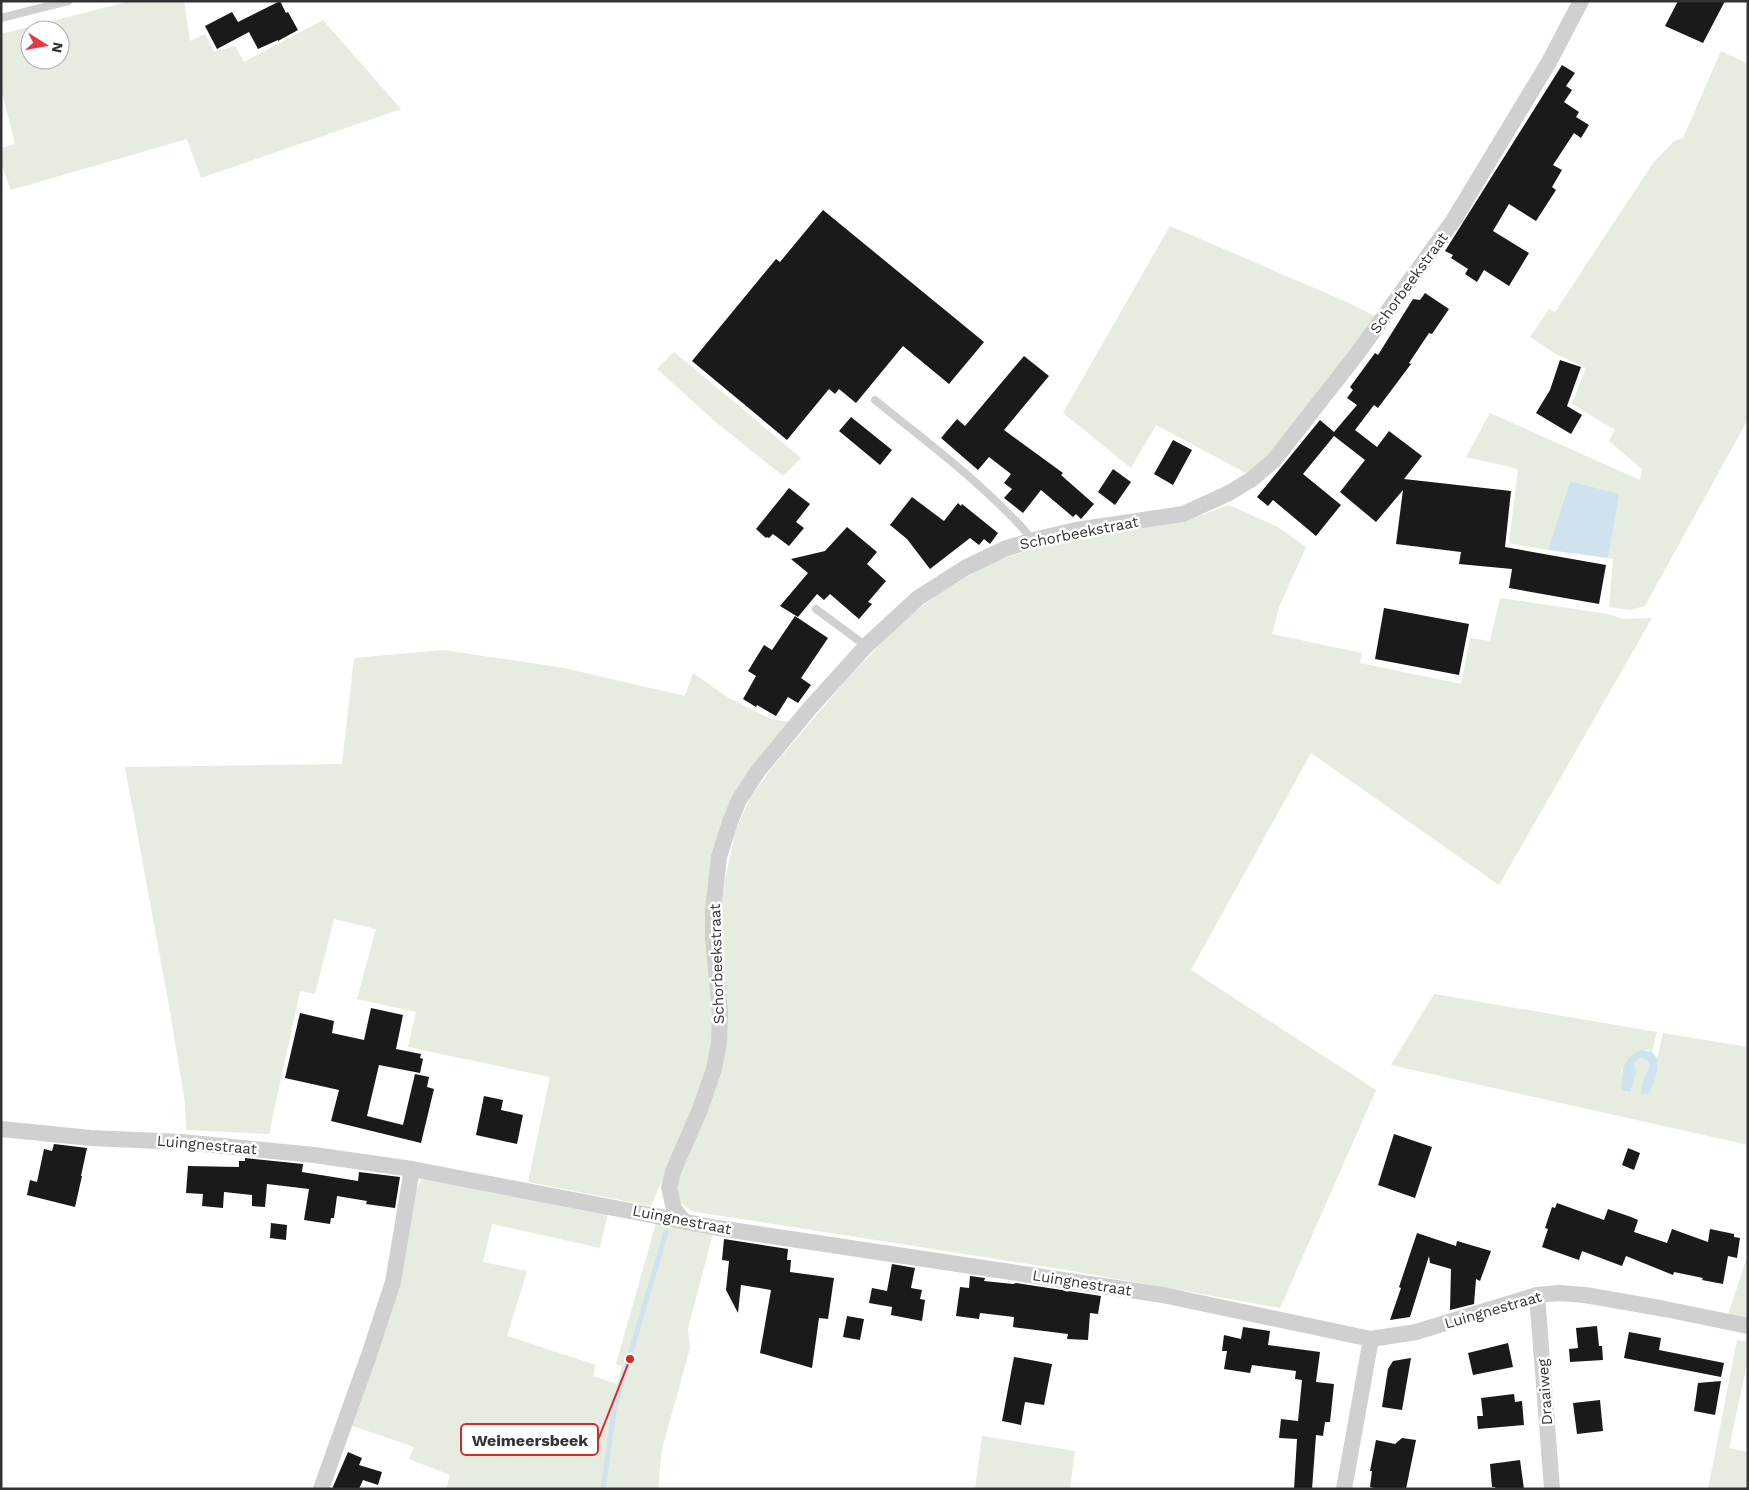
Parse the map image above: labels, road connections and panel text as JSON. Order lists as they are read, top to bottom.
{
  "streets": {
    "street": ["Schorbeekstraat", "Luingnestraat", "Draaiweg"]
  },
  "crossings": [
    ["Schorbeekstraat", "Luingnestraat"],
    ["Luingnestraat", "Draaiweg"]
  ],
  "places": ["Weimeersbeek"],
  "north": "right"
}
